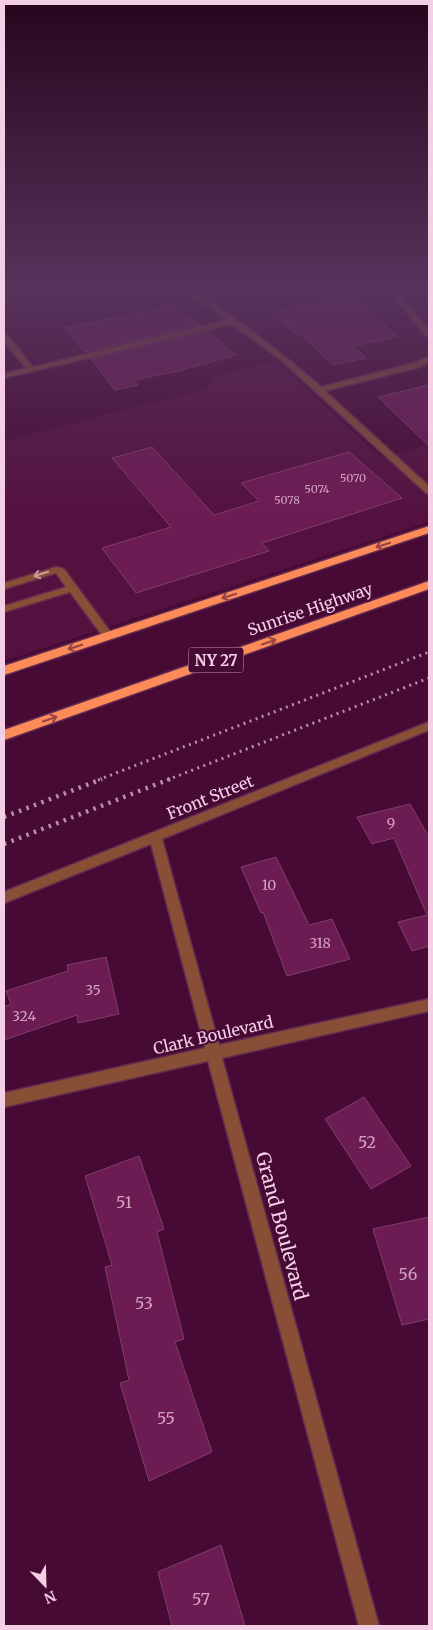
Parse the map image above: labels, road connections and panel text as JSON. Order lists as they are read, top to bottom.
{
  "streets": {
    "highway": ["Sunrise Highway", "NY 27"],
    "street": ["Front Street", "Clark Boulevard", "Grand Boulevard"]
  },
  "crossings": [
    ["Front Street", "Grand Boulevard"],
    ["Clark Boulevard", "Grand Boulevard"]
  ],
  "house_numbers": [
    "5070",
    "5074",
    "5078",
    "9",
    "10",
    "318",
    "35",
    "324",
    "52",
    "51",
    "56",
    "53",
    "55",
    "57"
  ],
  "north": "bottom right"
}
